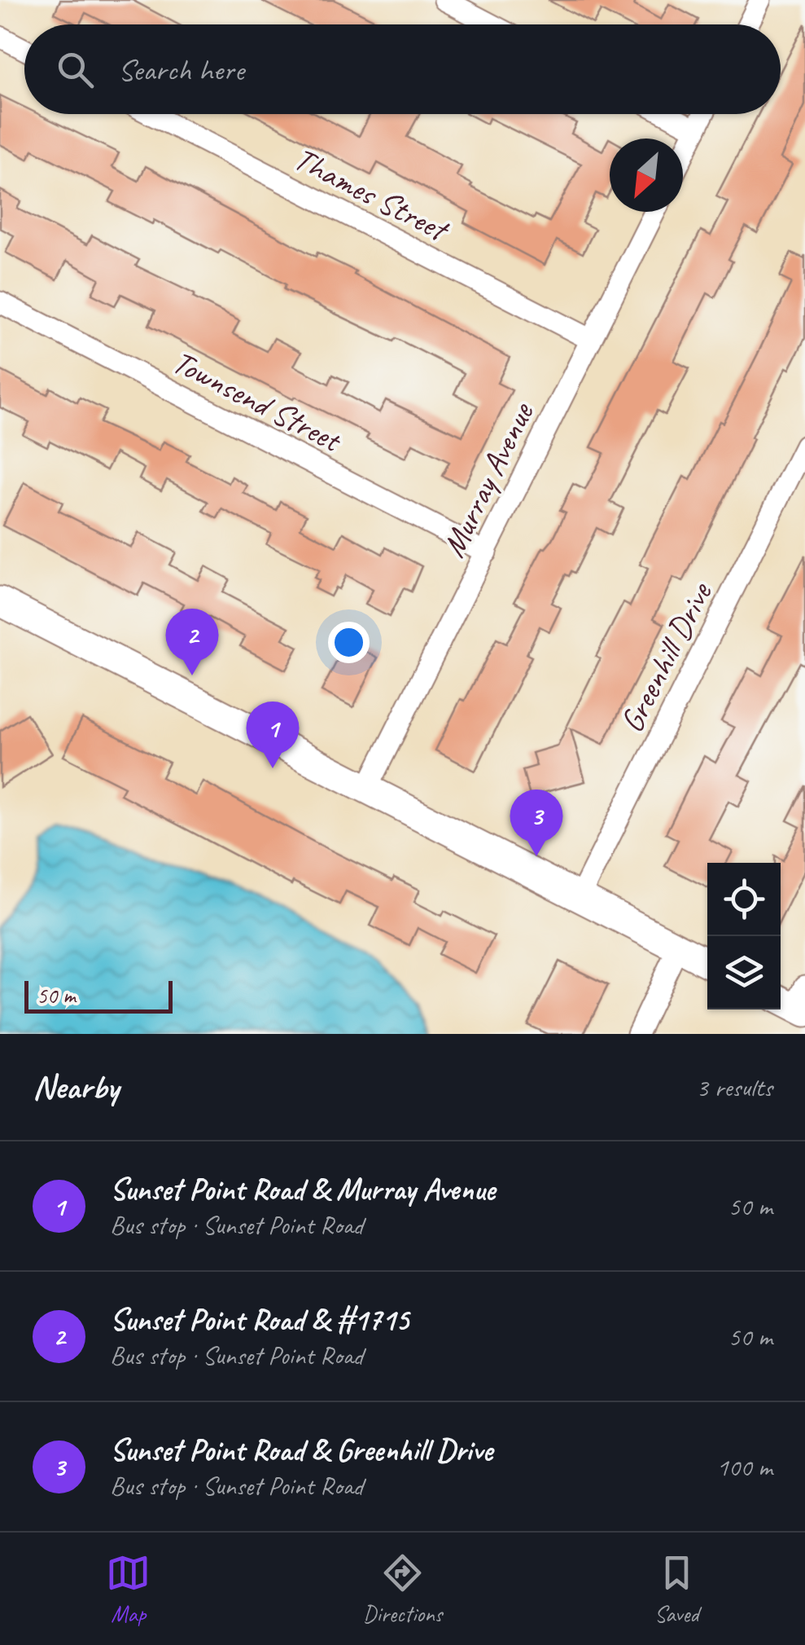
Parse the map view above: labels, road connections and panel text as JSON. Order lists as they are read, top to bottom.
{
  "streets": {
    "street": [
      "Thames Street",
      "Townsend Street",
      "Murray Avenue",
      "Greenhill Drive"
    ]
  },
  "crossings": [
    ["Thames Street", "Murray Avenue"],
    ["Townsend Street", "Murray Avenue"]
  ],
  "scale_bar": "50 m",
  "north": "bottom left",
  "page": {
    "search": "Search here",
    "pins": ["2", "1", "3"],
    "scale": "50 m",
    "heading": ["Nearby", "3 results"],
    "list": [
      {
        "mark": "1",
        "name": "Sunset Point Road & Murray Avenue",
        "note": "Bus stop · Sunset Point Road",
        "value": "50 m"
      },
      {
        "mark": "2",
        "name": "Sunset Point Road & #1715",
        "note": "Bus stop · Sunset Point Road",
        "value": "50 m"
      },
      {
        "mark": "3",
        "name": "Sunset Point Road & Greenhill Drive",
        "note": "Bus stop · Sunset Point Road",
        "value": "100 m"
      }
    ],
    "nav": ["Map", "Directions", "Saved"]
  }
}
